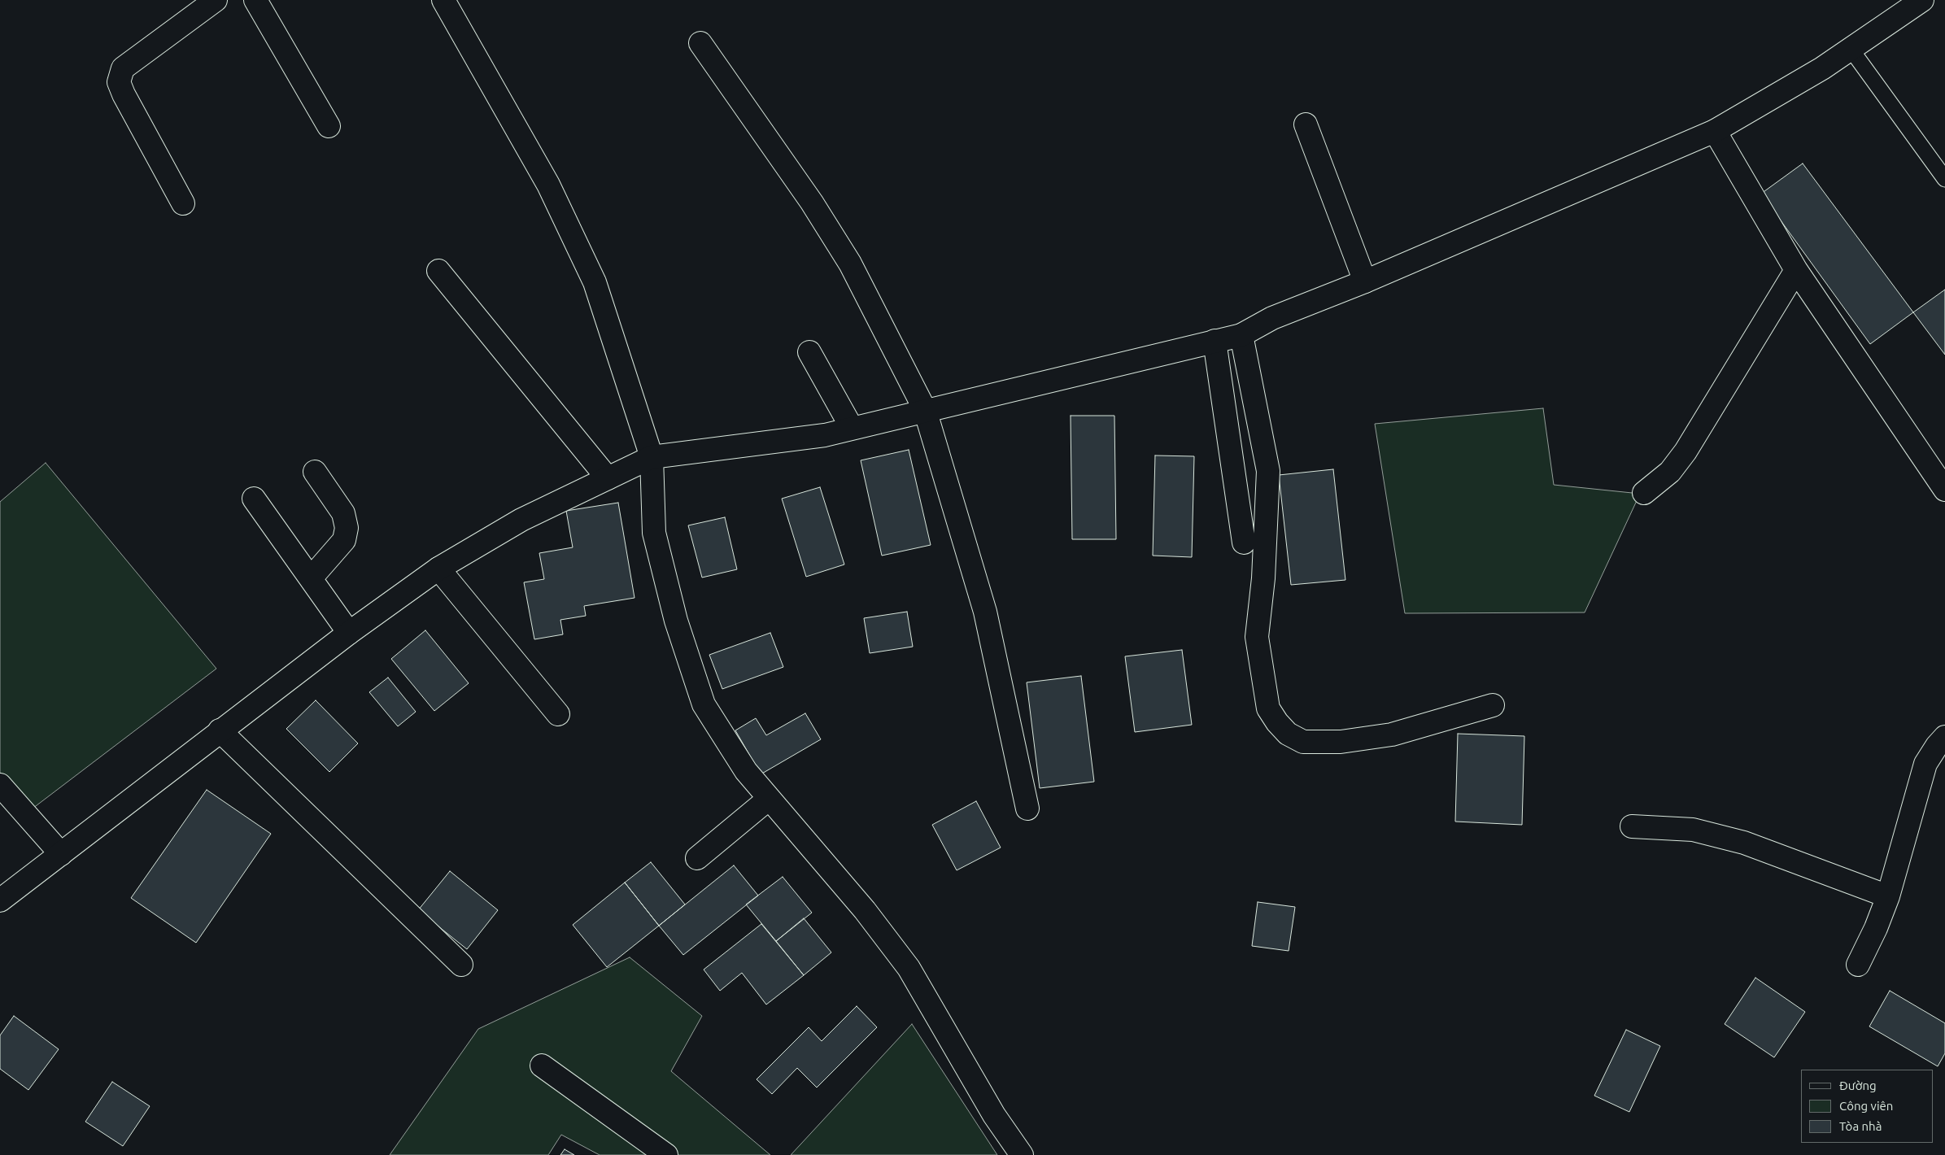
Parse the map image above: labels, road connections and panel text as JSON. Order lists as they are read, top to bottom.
{
  "legend": ["Đường", "Công viên", "Tòa nhà"]
}
